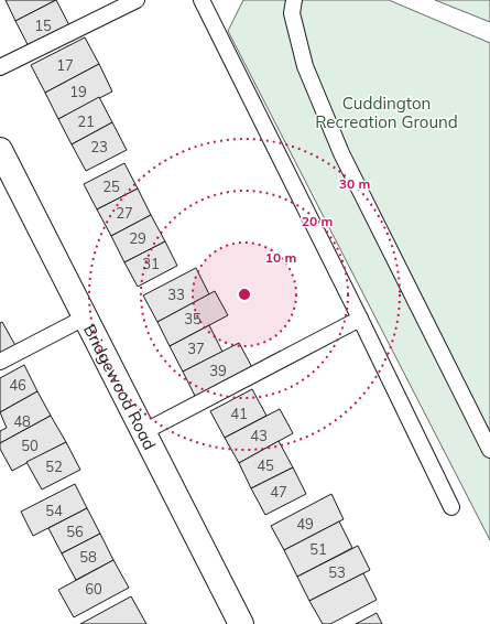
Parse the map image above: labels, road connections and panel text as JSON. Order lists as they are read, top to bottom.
{
  "streets": {
    "street": ["Bridgewood Road"]
  },
  "parks": ["Cuddington Recreation Ground"],
  "house_numbers": [
    "15",
    "17",
    "19",
    "21",
    "23",
    "25",
    "27",
    "29",
    "31",
    "33",
    "35",
    "37",
    "39",
    "46",
    "41",
    "48",
    "43",
    "50",
    "45",
    "52",
    "47",
    "54",
    "49",
    "56",
    "51",
    "58",
    "53",
    "60"
  ],
  "rings": ["30 m", "20 m", "10 m"]
}
